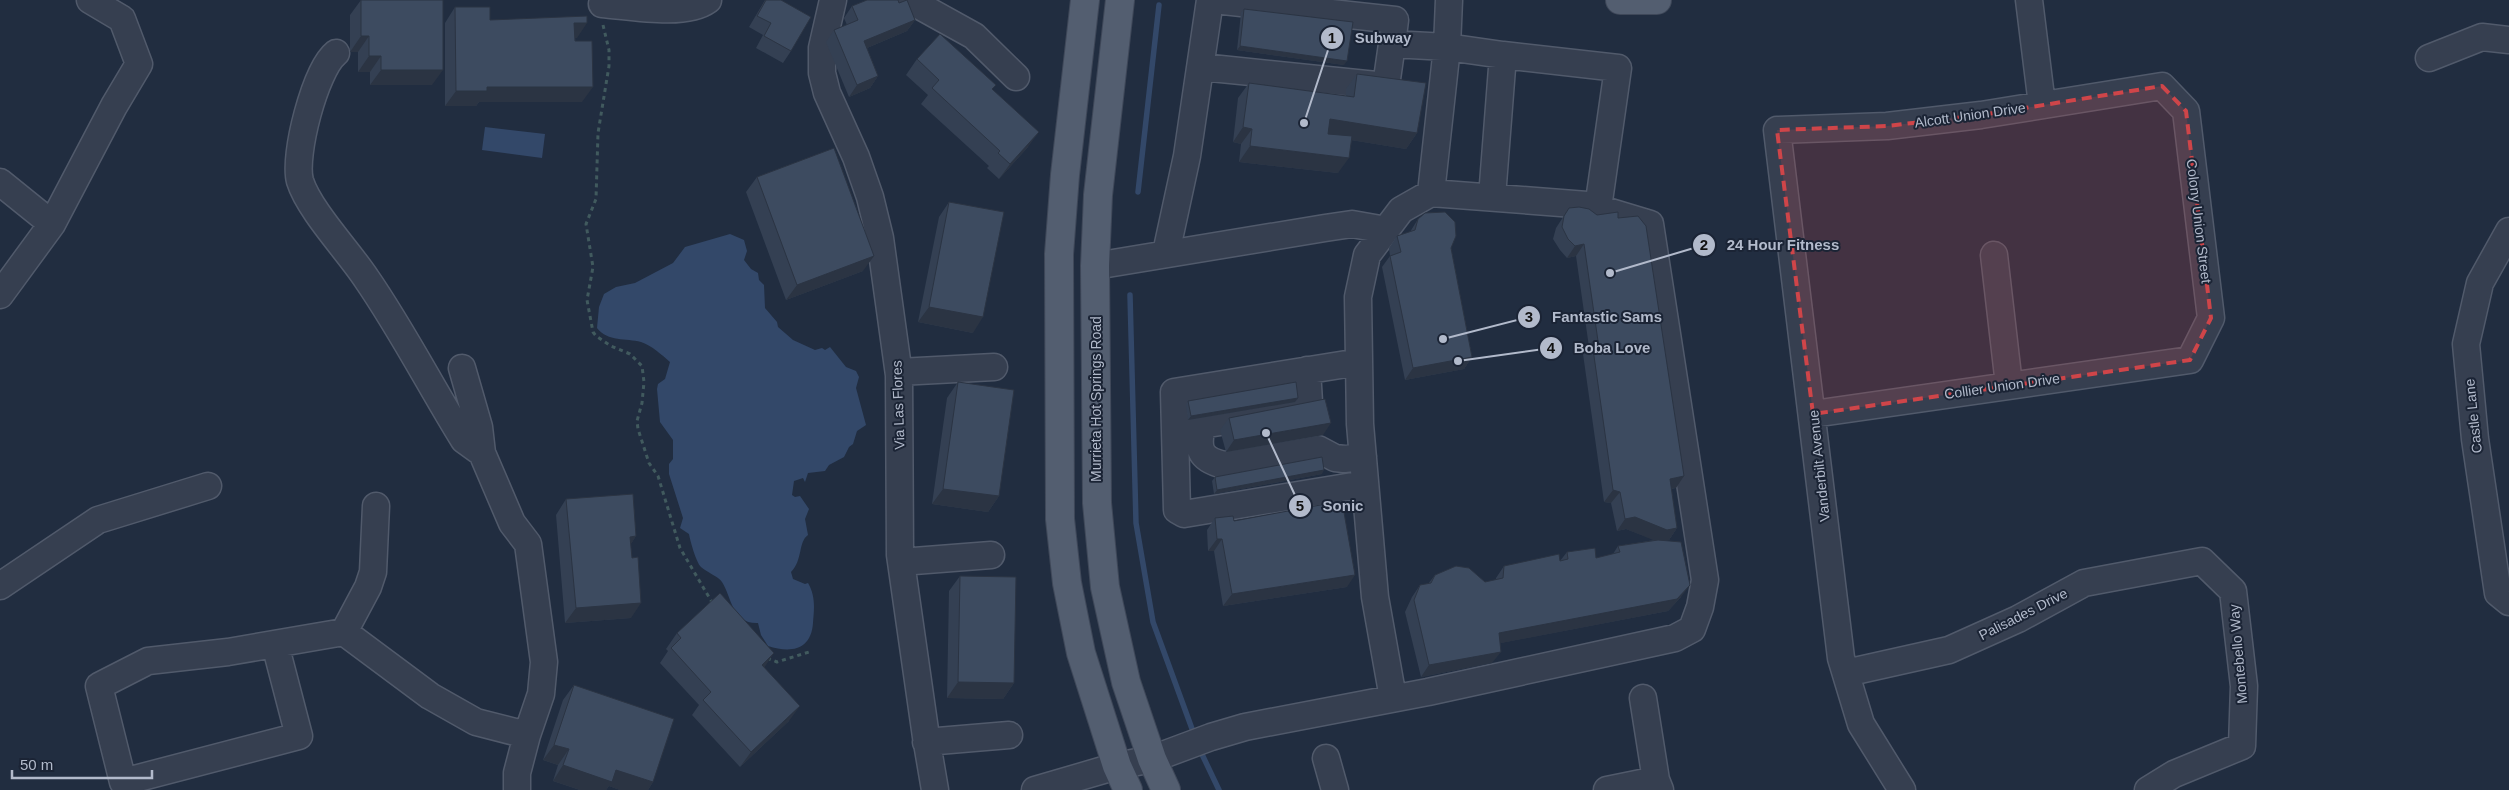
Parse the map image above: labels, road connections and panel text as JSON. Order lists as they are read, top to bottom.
{
  "streets": {
    "main road": ["Murrieta Hot Springs Road"],
    "street": [
      "Alcott Union Drive",
      "Colony Union Street",
      "Collier Union Drive",
      "Via Las Flores",
      "Castle Lane",
      "Vanderbilt Avenue",
      "Palisades Drive",
      "Montebello Way"
    ]
  },
  "crossings": [
    ["Alcott Union Drive", "Colony Union Street"],
    ["Alcott Union Drive", "Vanderbilt Avenue"],
    ["Colony Union Street", "Collier Union Drive"],
    ["Collier Union Drive", "Vanderbilt Avenue"],
    ["Vanderbilt Avenue", "Palisades Drive"],
    ["Palisades Drive", "Montebello Way"]
  ],
  "places": [
    "Subway",
    "24 Hour Fitness",
    "Fantastic Sams",
    "Boba Love",
    "Sonic"
  ],
  "scale_bar": "50 m"
}
